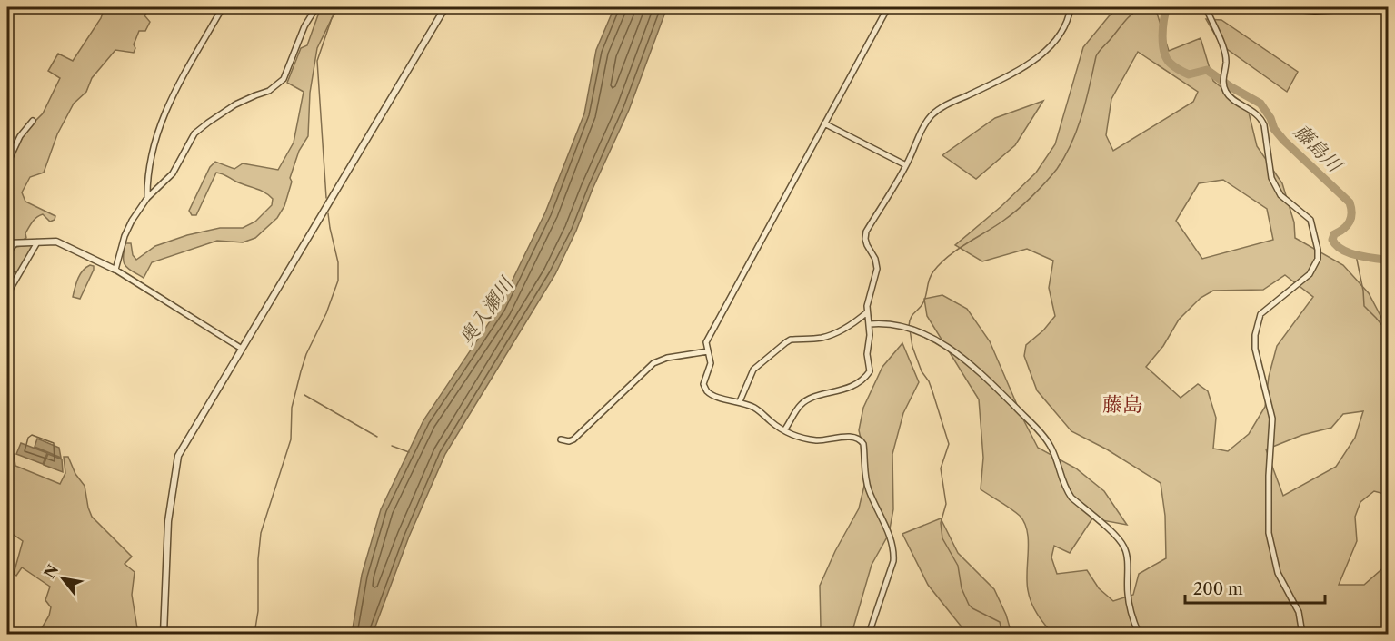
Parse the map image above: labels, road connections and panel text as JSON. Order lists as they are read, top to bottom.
{
  "districts": ["藤島"],
  "water": ["藤島川", "奥入瀬川"],
  "scale_bar": "200 m",
  "north": "top left"
}
